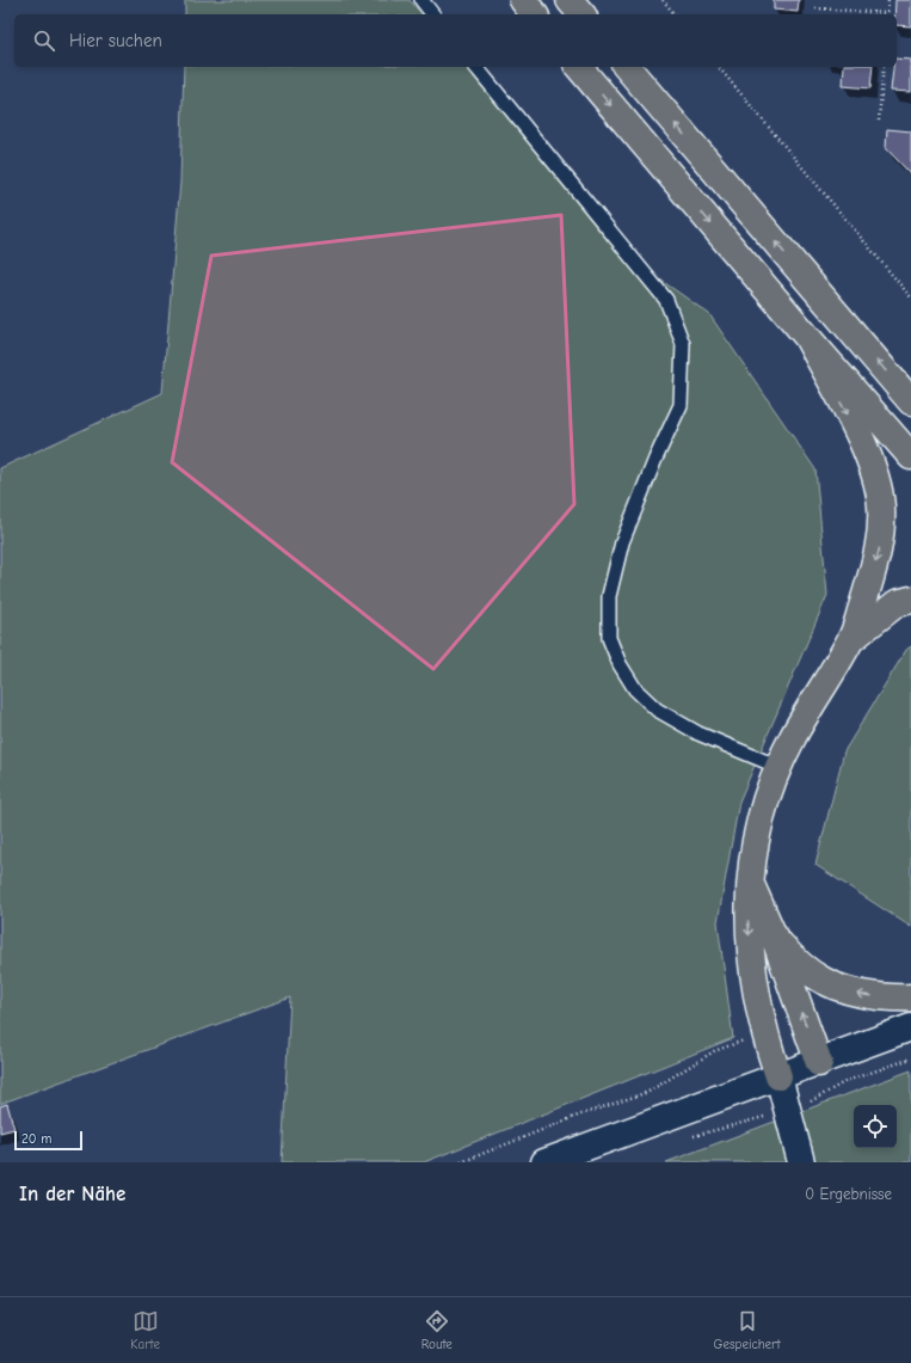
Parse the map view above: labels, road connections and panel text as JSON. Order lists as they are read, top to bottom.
{
  "scale_bar": "20 m",
  "page": {
    "search": "Hier suchen",
    "scale": "20 m",
    "heading": ["In der Nähe", "0 Ergebnisse"],
    "nav": ["Karte", "Route", "Gespeichert"]
  }
}
